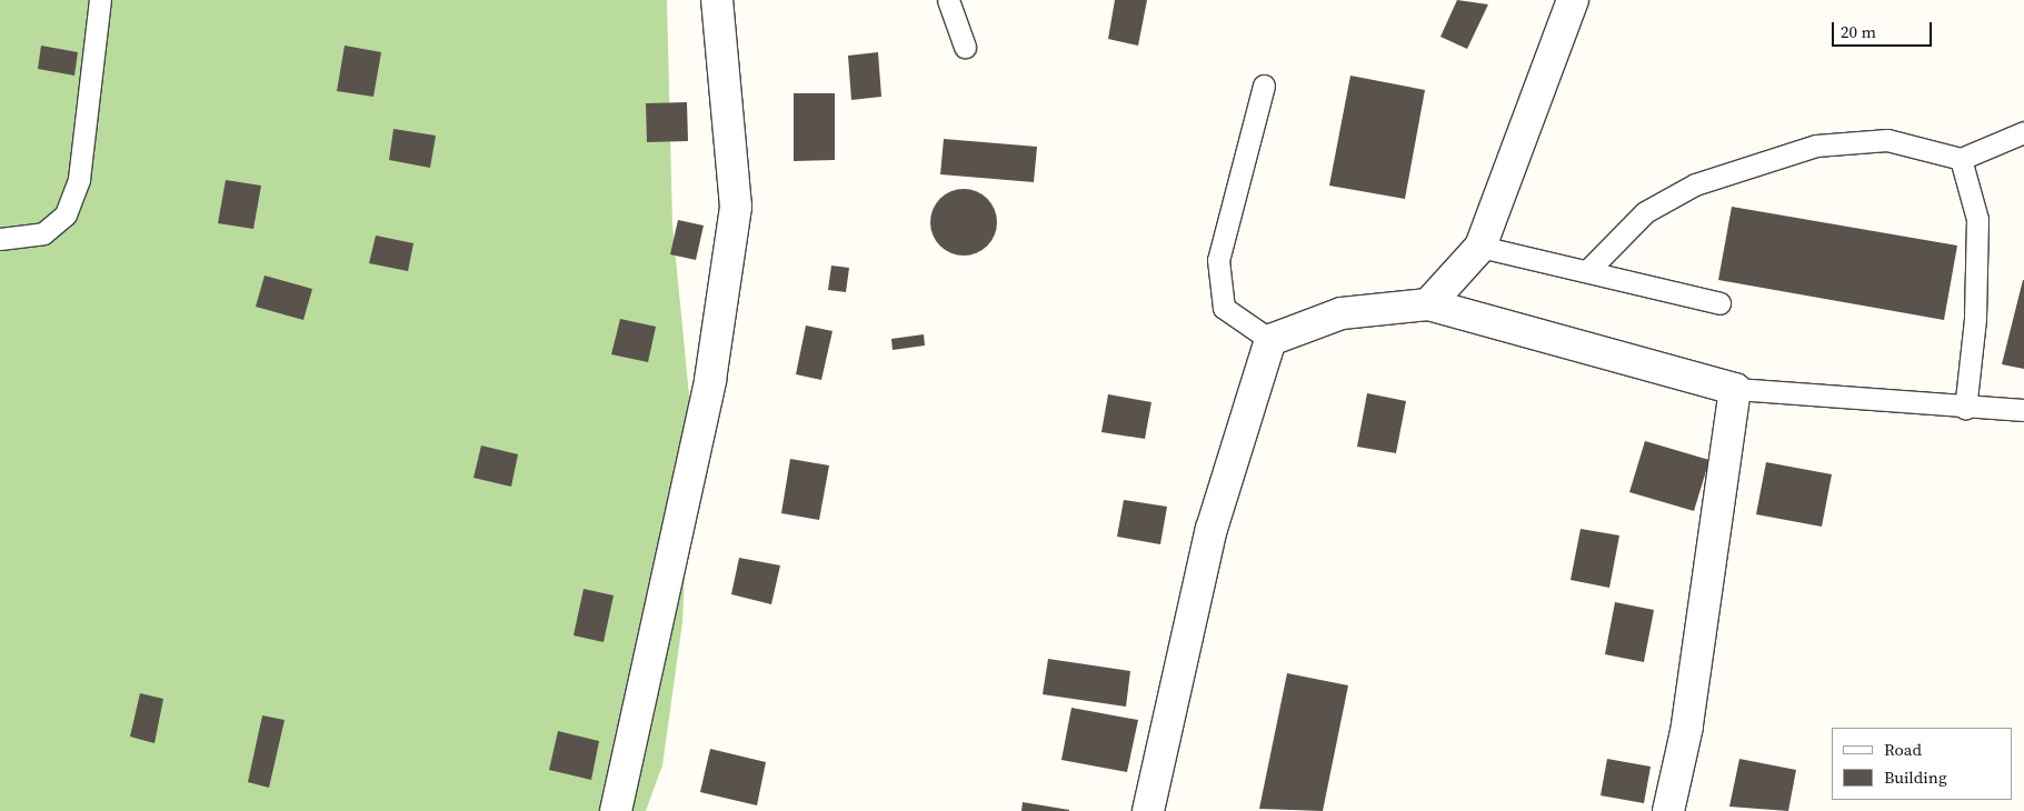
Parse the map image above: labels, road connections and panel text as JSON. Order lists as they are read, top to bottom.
{
  "legend": ["Road", "Building"],
  "scale_bar": "20 m"
}
